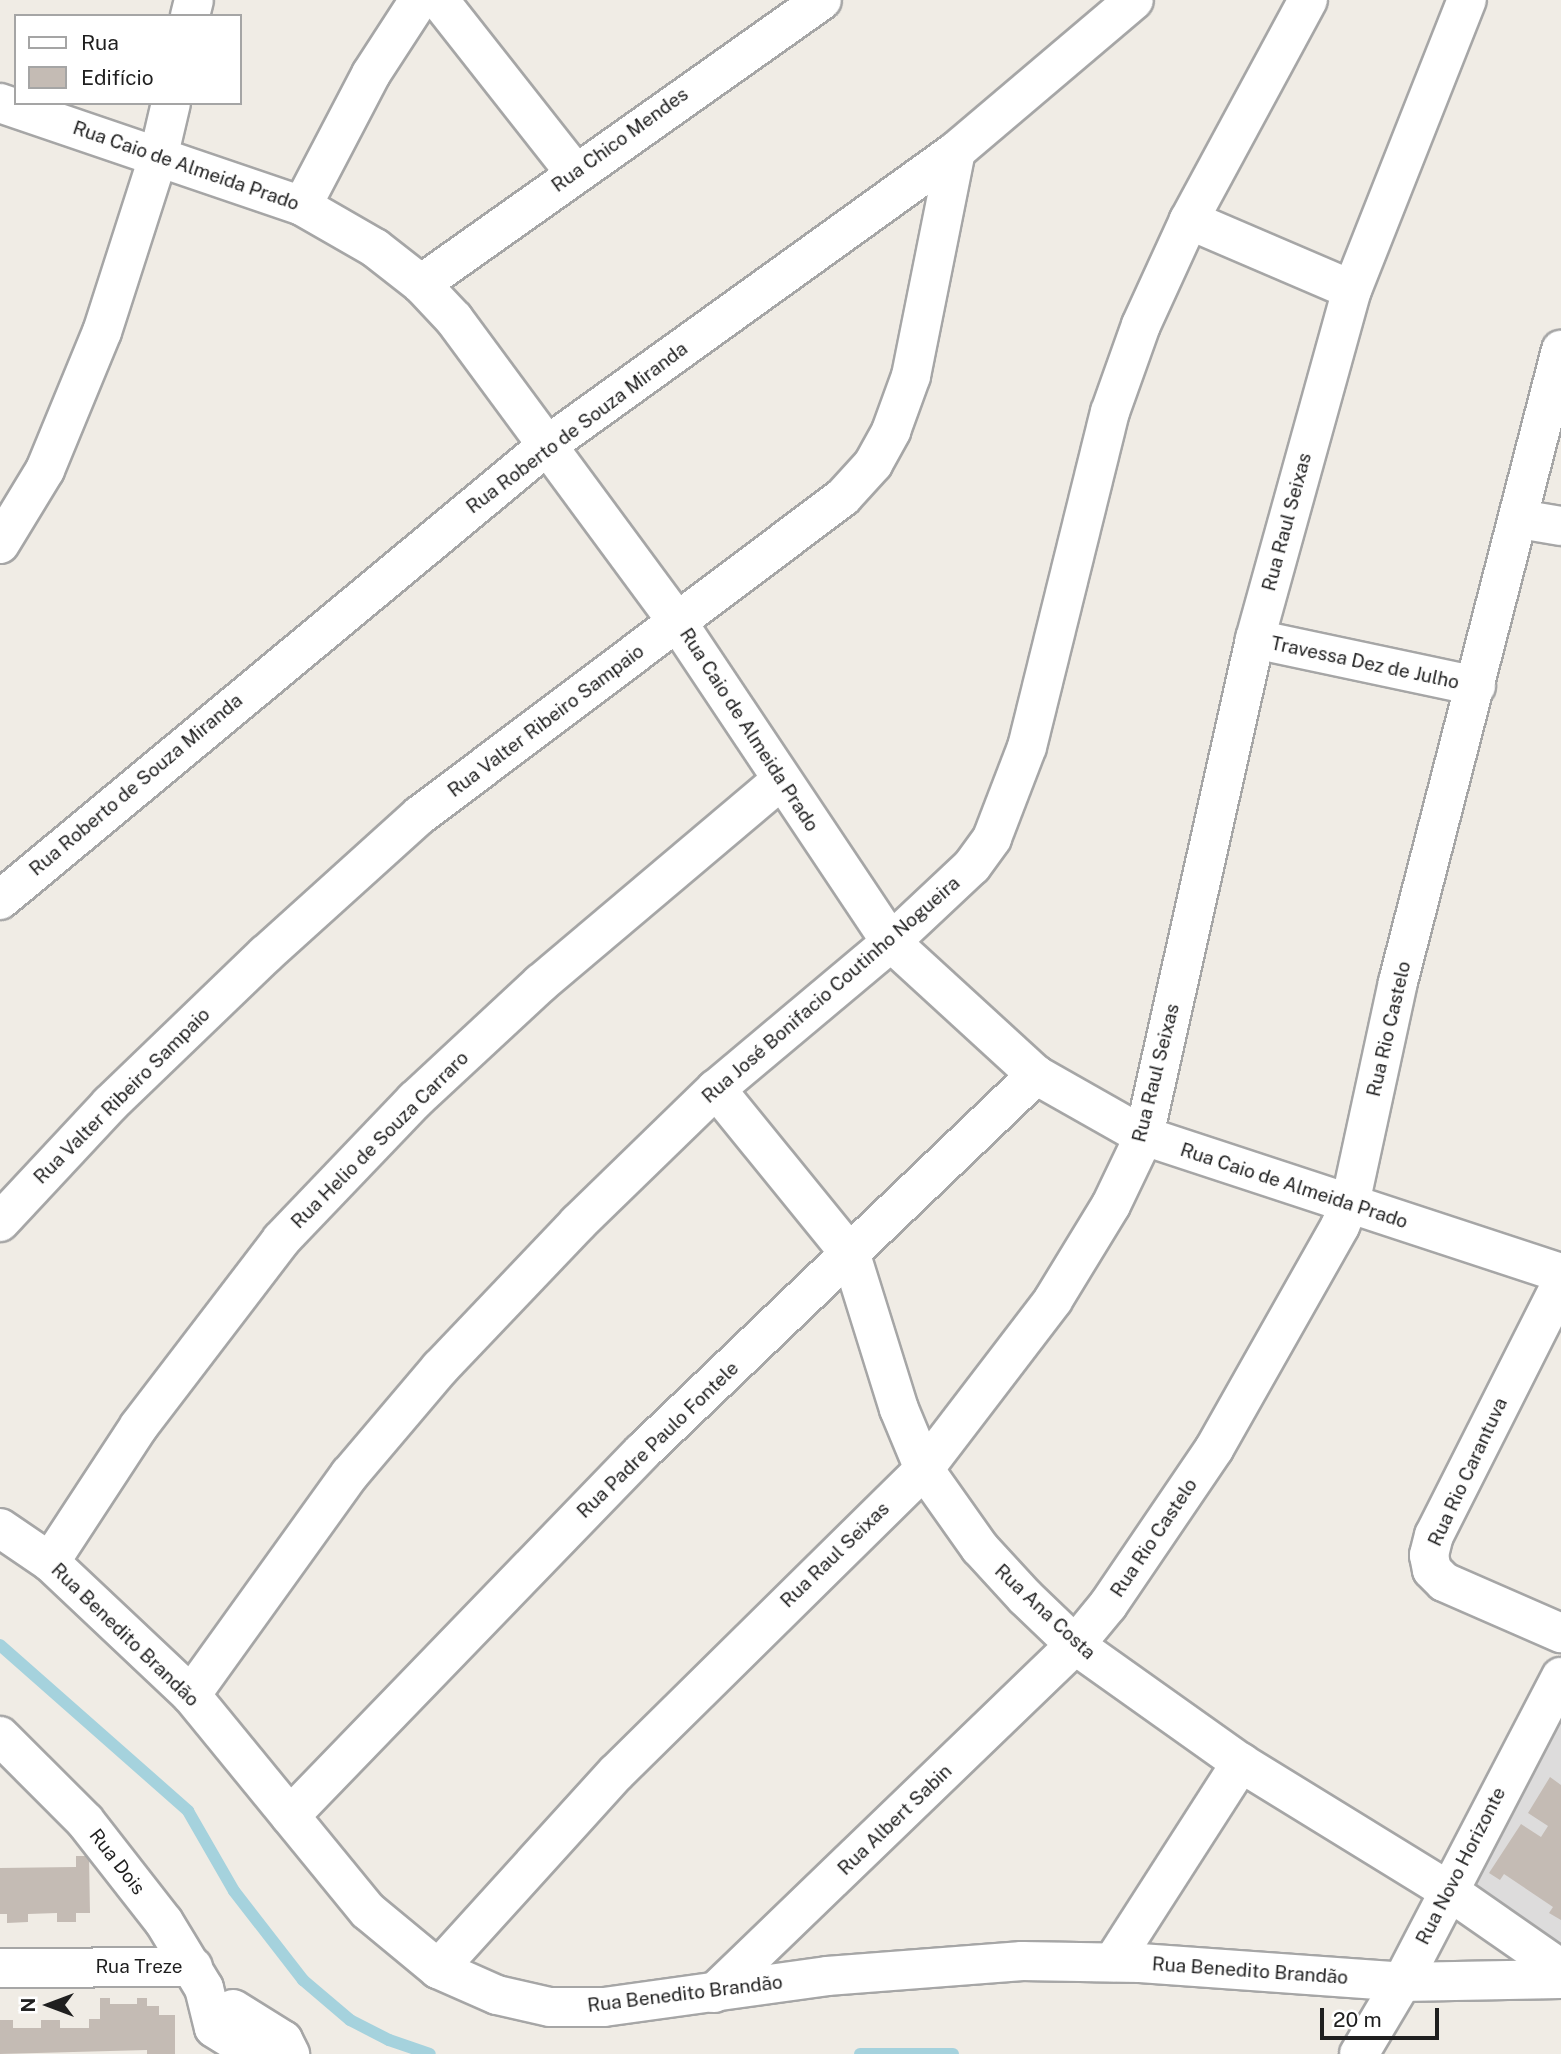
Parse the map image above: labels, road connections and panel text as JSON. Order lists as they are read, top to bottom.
{
  "streets": {
    "street": [
      "Rua Chico Mendes",
      "Rua Caio de Almeida Prado",
      "Rua Roberto de Souza Miranda",
      "Rua Raul Seixas",
      "Travessa Dez de Julho",
      "Rua Valter Ribeiro Sampaio",
      "Rua José Bonifacio Coutinho Nogueira",
      "Rua Rio Castelo",
      "Rua Helio de Souza Carraro",
      "Rua Padre Paulo Fontele",
      "Rua Rio Carantuva",
      "Rua Ana Costa",
      "Rua Benedito Brandão",
      "Rua Albert Sabin",
      "Rua Dois",
      "Rua Novo Horizonte",
      "Rua Treze"
    ]
  },
  "crossings": [
    ["Rua Chico Mendes", "Rua Caio de Almeida Prado"],
    ["Rua Caio de Almeida Prado", "Rua Roberto de Souza Miranda"],
    ["Rua Caio de Almeida Prado", "Rua Raul Seixas"],
    ["Rua Caio de Almeida Prado", "Rua Valter Ribeiro Sampaio"],
    ["Rua Caio de Almeida Prado", "Rua José Bonifacio Coutinho Nogueira"],
    ["Rua Caio de Almeida Prado", "Rua Rio Castelo"],
    ["Rua Caio de Almeida Prado", "Rua Helio de Souza Carraro"],
    ["Rua Caio de Almeida Prado", "Rua Padre Paulo Fontele"],
    ["Rua Roberto de Souza Miranda", "Rua Valter Ribeiro Sampaio"],
    ["Rua Raul Seixas", "Travessa Dez de Julho"],
    ["Rua Raul Seixas", "Rua Ana Costa"],
    ["Rua Raul Seixas", "Rua Benedito Brandão"],
    ["Travessa Dez de Julho", "Rua Rio Castelo"],
    ["Rua José Bonifacio Coutinho Nogueira", "Rua Ana Costa"],
    ["Rua José Bonifacio Coutinho Nogueira", "Rua Benedito Brandão"],
    ["Rua Rio Castelo", "Rua Ana Costa"],
    ["Rua Rio Castelo", "Rua Albert Sabin"],
    ["Rua Helio de Souza Carraro", "Rua Benedito Brandão"],
    ["Rua Padre Paulo Fontele", "Rua Ana Costa"],
    ["Rua Padre Paulo Fontele", "Rua Benedito Brandão"],
    ["Rua Ana Costa", "Rua Albert Sabin"],
    ["Rua Ana Costa", "Rua Novo Horizonte"],
    ["Rua Benedito Brandão", "Rua Albert Sabin"],
    ["Rua Benedito Brandão", "Rua Novo Horizonte"],
    ["Rua Dois", "Rua Treze"]
  ],
  "legend": ["Rua", "Edifício"],
  "scale_bar": "20 m",
  "north": "left"
}
